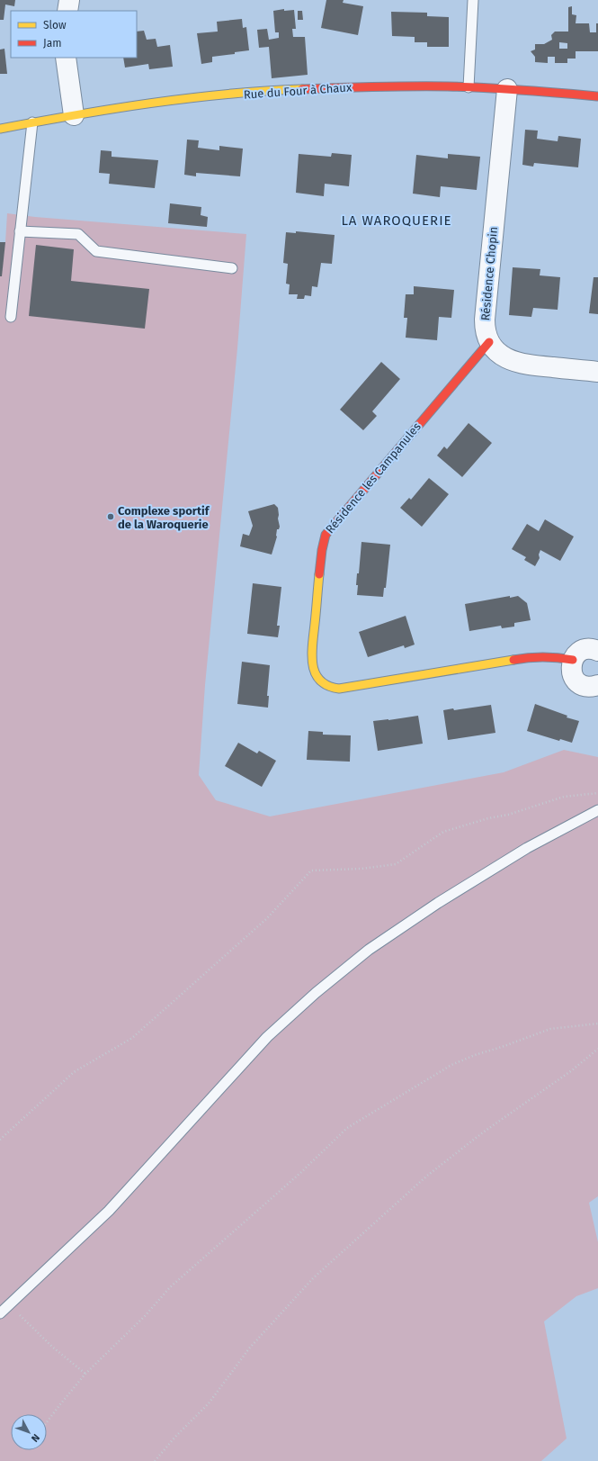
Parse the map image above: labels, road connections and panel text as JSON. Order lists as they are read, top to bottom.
{
  "streets": {
    "street": ["Rue du Four à Chaux", "Résidence Chopin", "Résidence les Campanules"]
  },
  "crossings": [
    ["Rue du Four à Chaux", "Résidence Chopin"],
    ["Résidence Chopin", "Résidence les Campanules"]
  ],
  "districts": ["LA WAROQUERIE"],
  "places": ["Complexe sportif de la Waroquerie"],
  "legend": ["Slow", "Jam"],
  "north": "bottom right"
}
